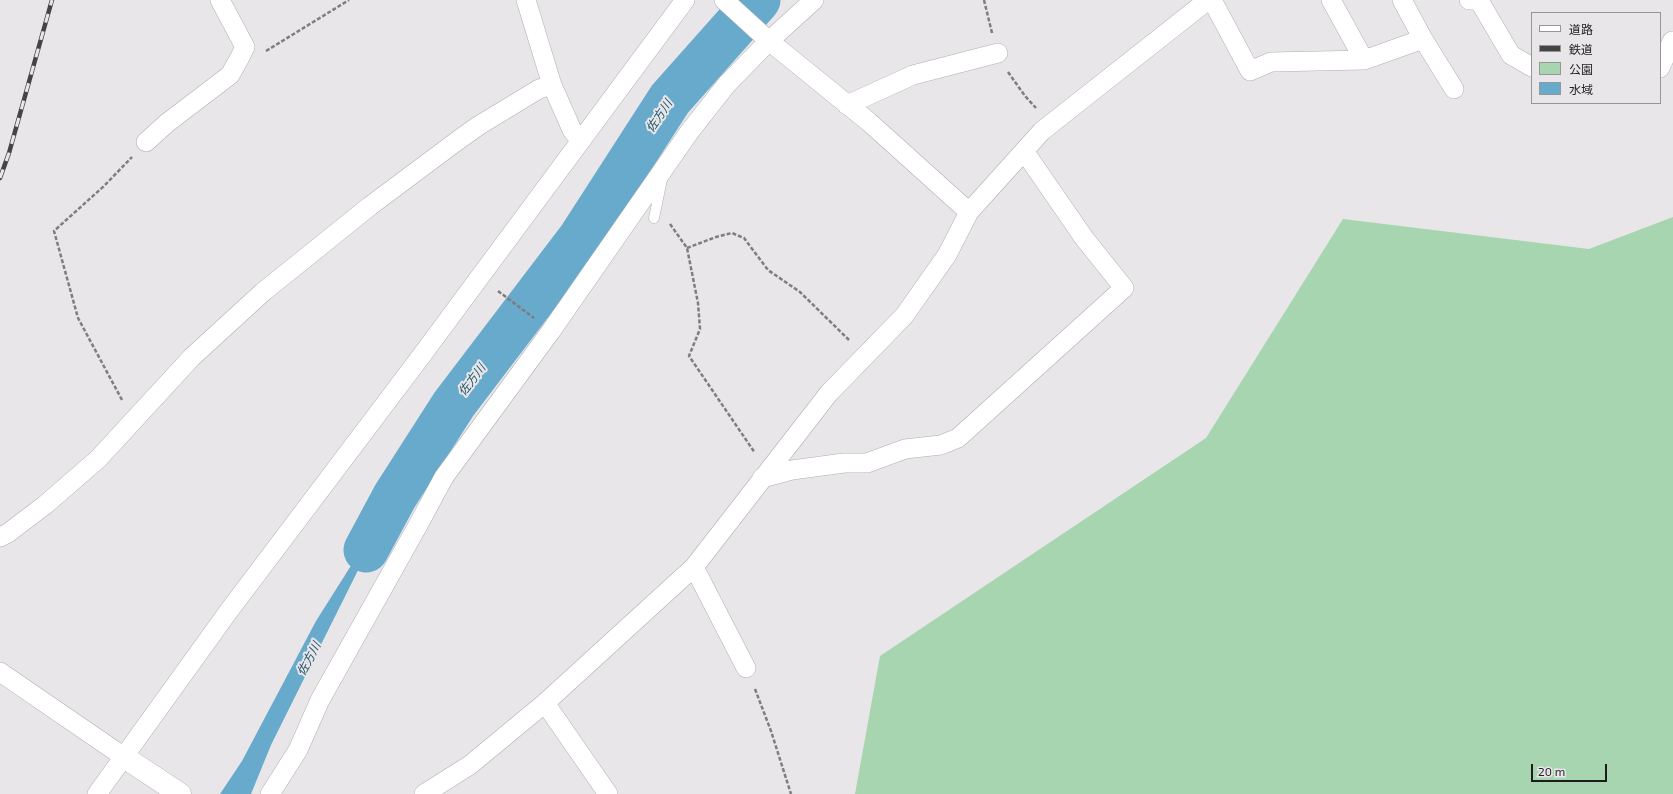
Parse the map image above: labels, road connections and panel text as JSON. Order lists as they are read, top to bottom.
{
  "water": ["佐方川"],
  "legend": [
    "道路",
    "鉄道",
    "公園",
    "水域"
  ],
  "scale_bar": "20 m"
}
